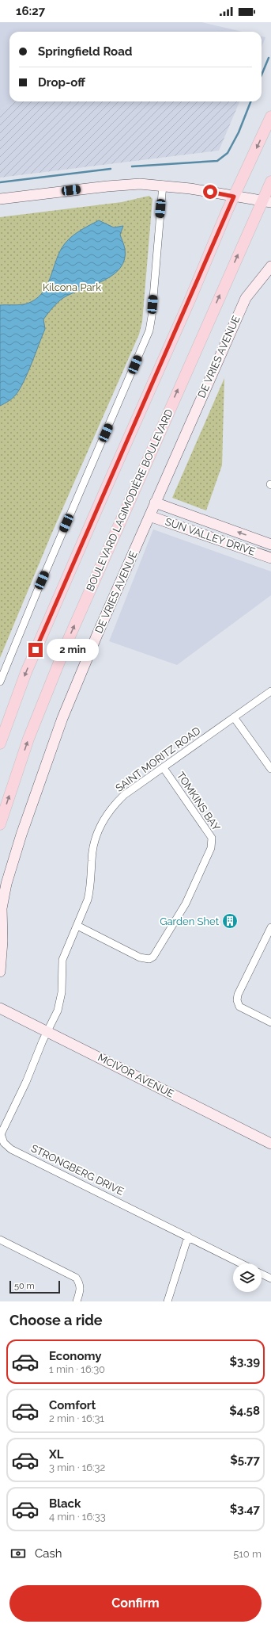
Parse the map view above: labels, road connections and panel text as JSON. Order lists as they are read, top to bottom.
{
  "streets": {
    "main road": ["BOULEVARD LAGIMODIÈRE BOULEVARD"],
    "street": [
      "DE VRIES AVENUE",
      "SUN VALLEY DRIVE",
      "SAINT MORITZ ROAD",
      "TOMKINS BAY",
      "MCIVOR AVENUE",
      "STRONGBERG DRIVE"
    ]
  },
  "crossings": [
    ["DE VRIES AVENUE", "SUN VALLEY DRIVE"],
    ["SAINT MORITZ ROAD", "TOMKINS BAY"],
    ["SAINT MORITZ ROAD", "MCIVOR AVENUE"],
    ["SAINT MORITZ ROAD", "STRONGBERG DRIVE"],
    ["MCIVOR AVENUE", "STRONGBERG DRIVE"]
  ],
  "parks": ["Kilcona Park"],
  "places": {
    "building": ["Garden Shet"]
  },
  "scale_bar": "50 m",
  "page": {
    "status": "16:27",
    "banner": ["Springfield Road", "Drop-off"],
    "bubble": "2 min",
    "scale": "50 m",
    "heading": "Choose a ride",
    "list": [
      {
        "name": "Economy",
        "note": "1 min · 16:30",
        "value": "$3.39"
      },
      {
        "name": "Comfort",
        "note": "2 min · 16:31",
        "value": "$4.58"
      },
      {
        "name": "XL",
        "note": "3 min · 16:32",
        "value": "$5.77"
      },
      {
        "name": "Black",
        "note": "4 min · 16:33",
        "value": "$3.47"
      }
    ],
    "pay": ["Cash", "510 m"],
    "buttons": "Confirm"
  }
}
